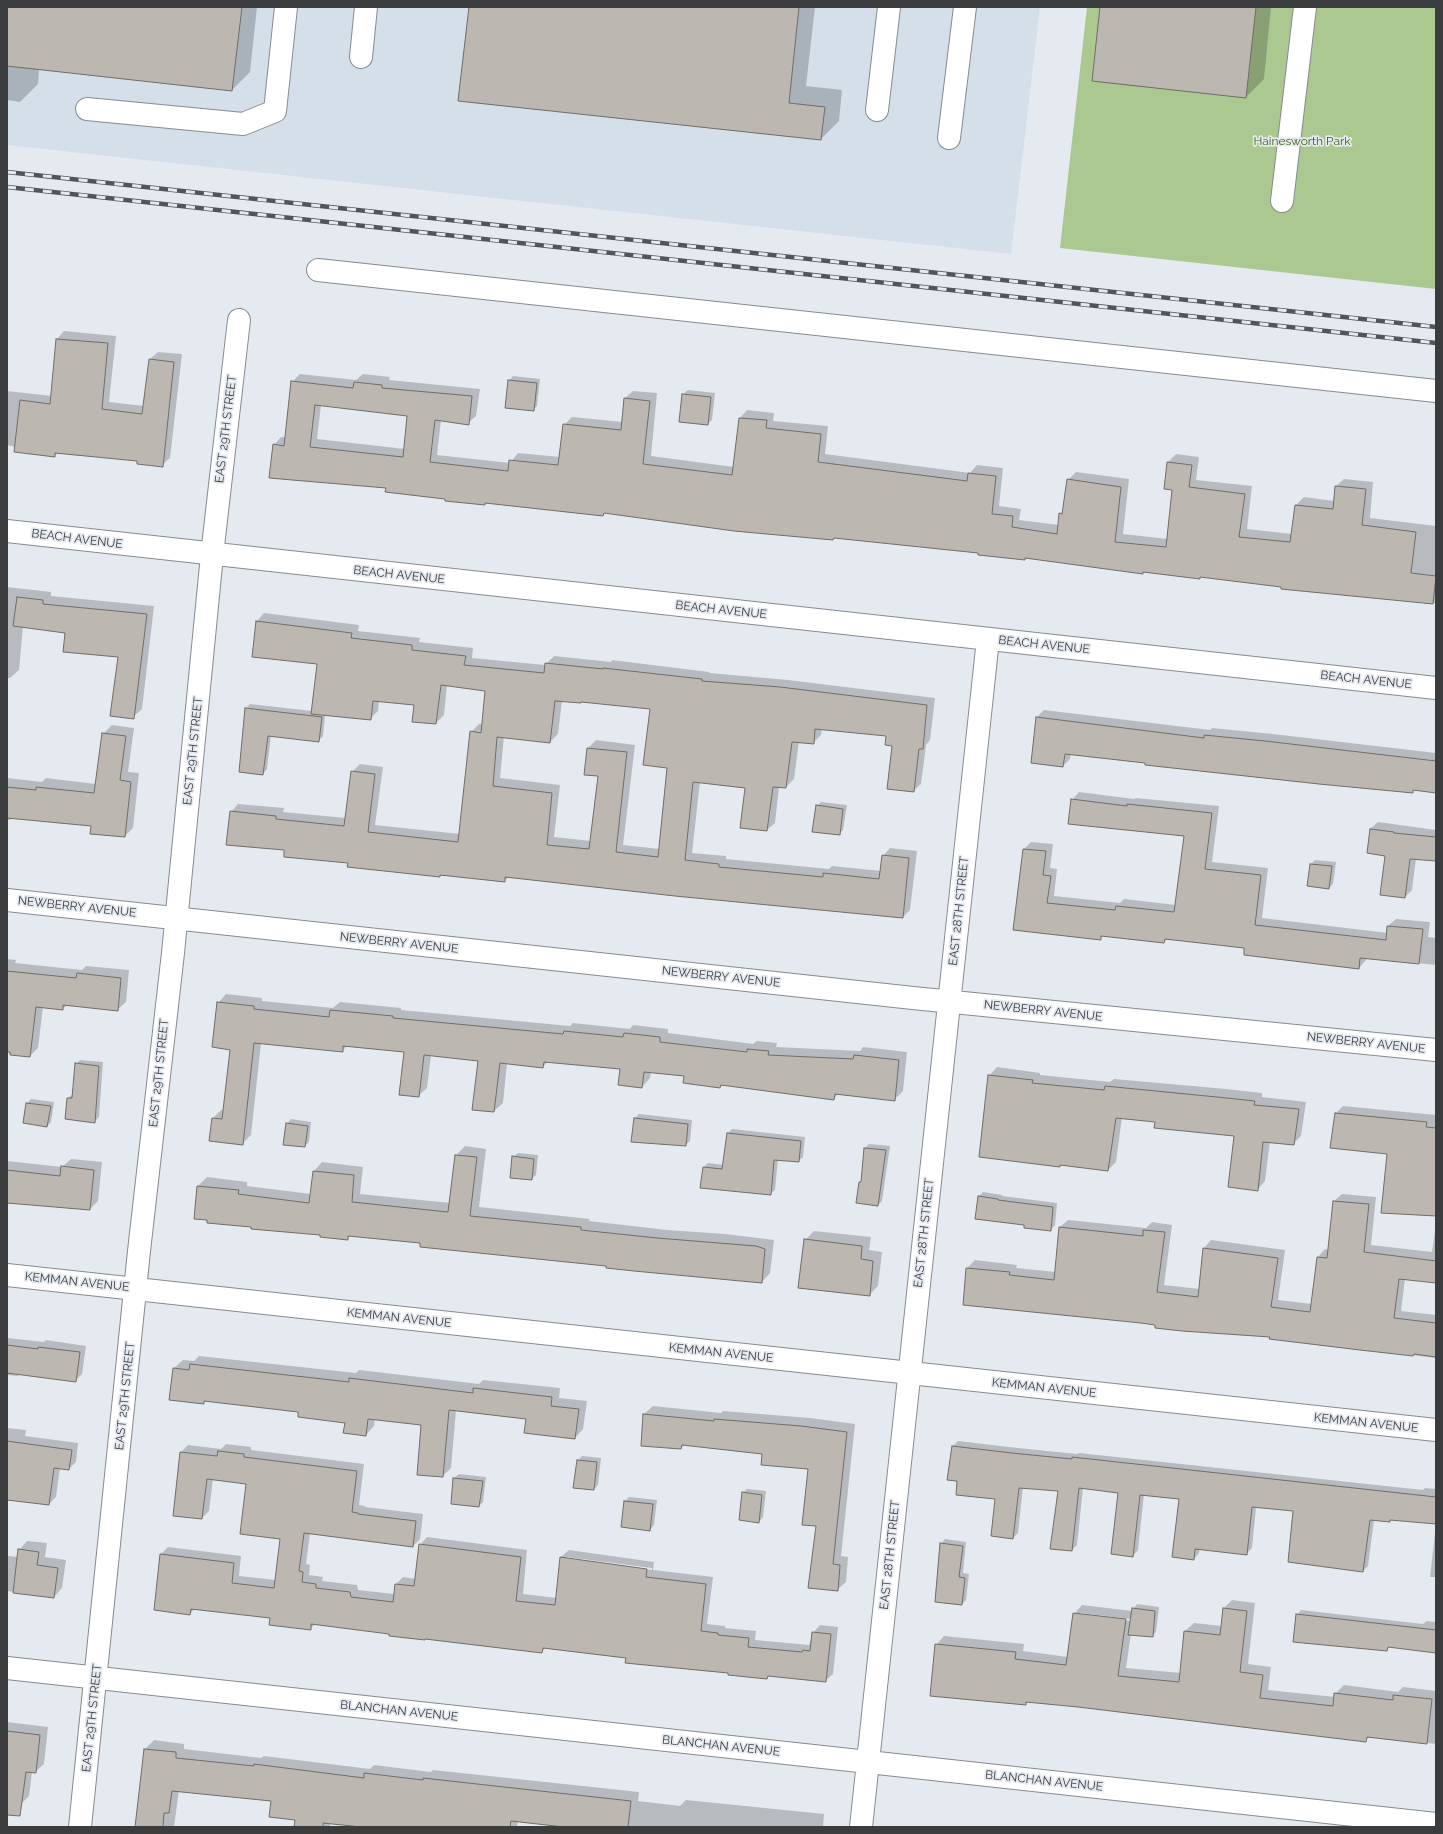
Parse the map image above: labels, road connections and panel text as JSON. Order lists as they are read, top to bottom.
{
  "streets": {
    "street": [
      "EAST 29TH STREET",
      "BEACH AVENUE",
      "NEWBERRY AVENUE",
      "EAST 28TH STREET",
      "KEMMAN AVENUE",
      "BLANCHAN AVENUE"
    ]
  },
  "crossings": [
    ["EAST 29TH STREET", "BEACH AVENUE"],
    ["EAST 29TH STREET", "NEWBERRY AVENUE"],
    ["EAST 29TH STREET", "KEMMAN AVENUE"],
    ["EAST 29TH STREET", "BLANCHAN AVENUE"],
    ["BEACH AVENUE", "EAST 28TH STREET"],
    ["NEWBERRY AVENUE", "EAST 28TH STREET"],
    ["EAST 28TH STREET", "KEMMAN AVENUE"],
    ["EAST 28TH STREET", "BLANCHAN AVENUE"]
  ],
  "parks": ["Hainesworth Park"]
}
